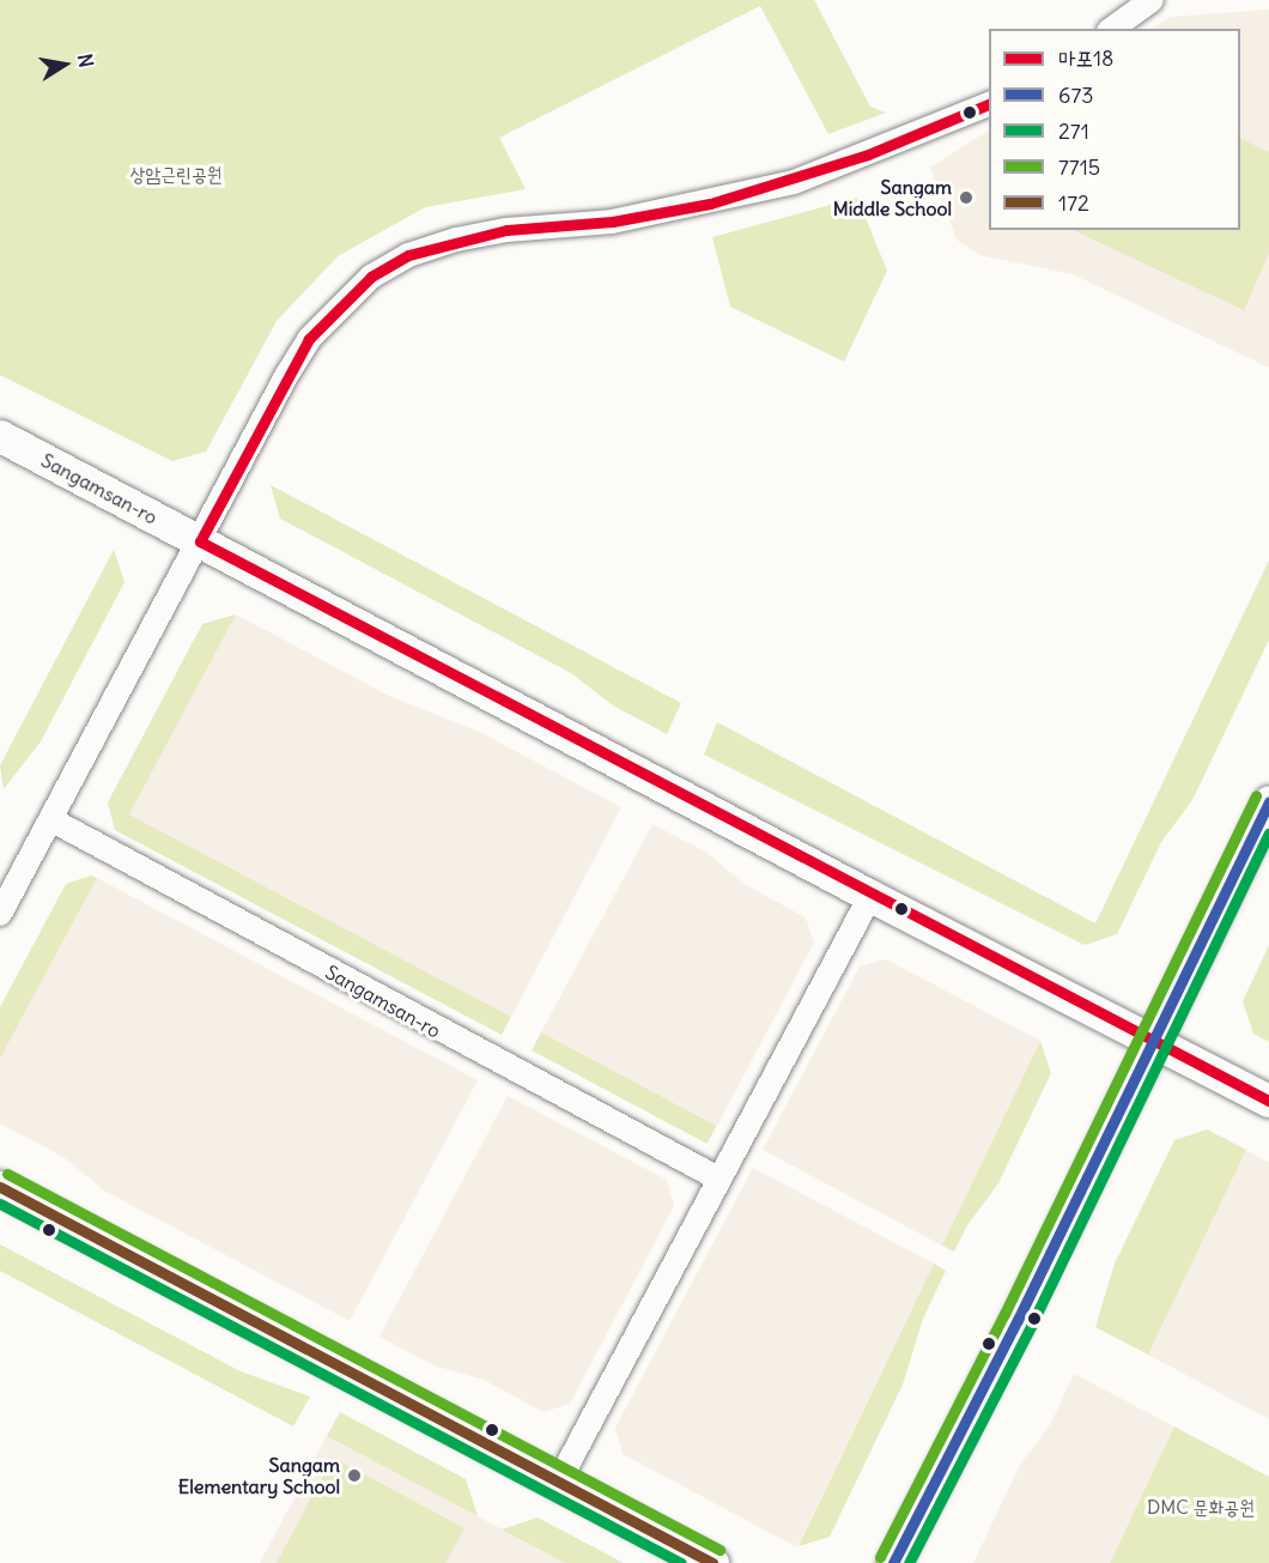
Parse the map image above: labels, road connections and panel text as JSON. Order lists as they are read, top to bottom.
{
  "streets": {
    "main road": ["Sangamsan-ro"]
  },
  "parks": ["상암근린공원", "DMC 문화공원"],
  "places": ["Sangam Middle School", "Sangam Elementary School"],
  "lines": [
    "transit line 마포18",
    "transit line 7715",
    "transit line 673",
    "transit line 271",
    "transit line 172"
  ],
  "legend": [
    "마포18",
    "673",
    "271",
    "7715",
    "172"
  ],
  "north": "right"
}
